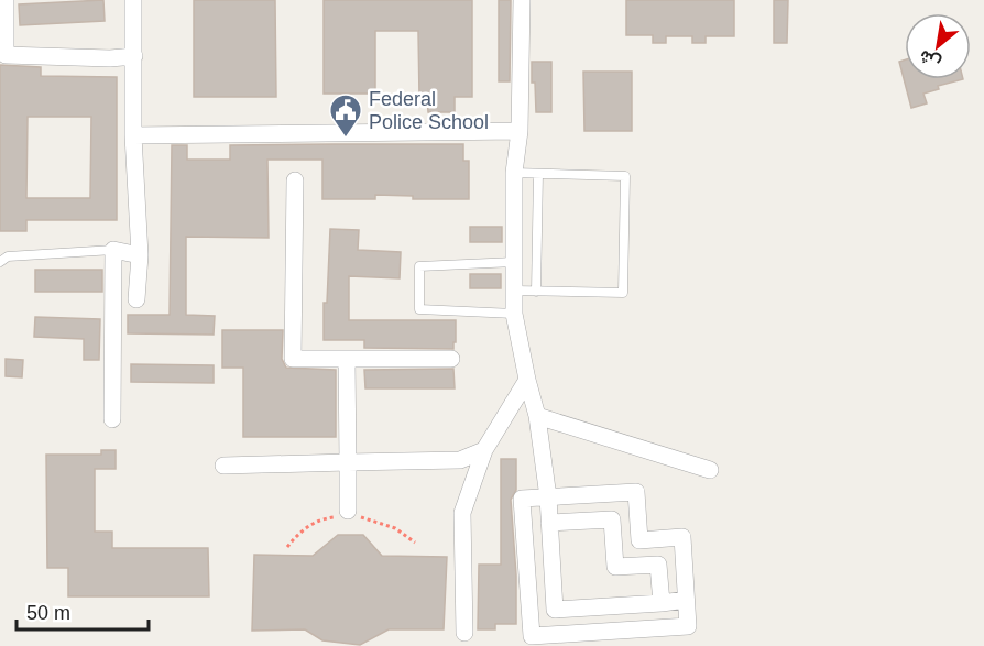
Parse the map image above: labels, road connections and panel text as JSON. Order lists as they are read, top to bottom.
{
  "places": {
    "public building": ["Federal Police School"]
  },
  "scale_bar": "50 m",
  "north": "bottom left"
}
